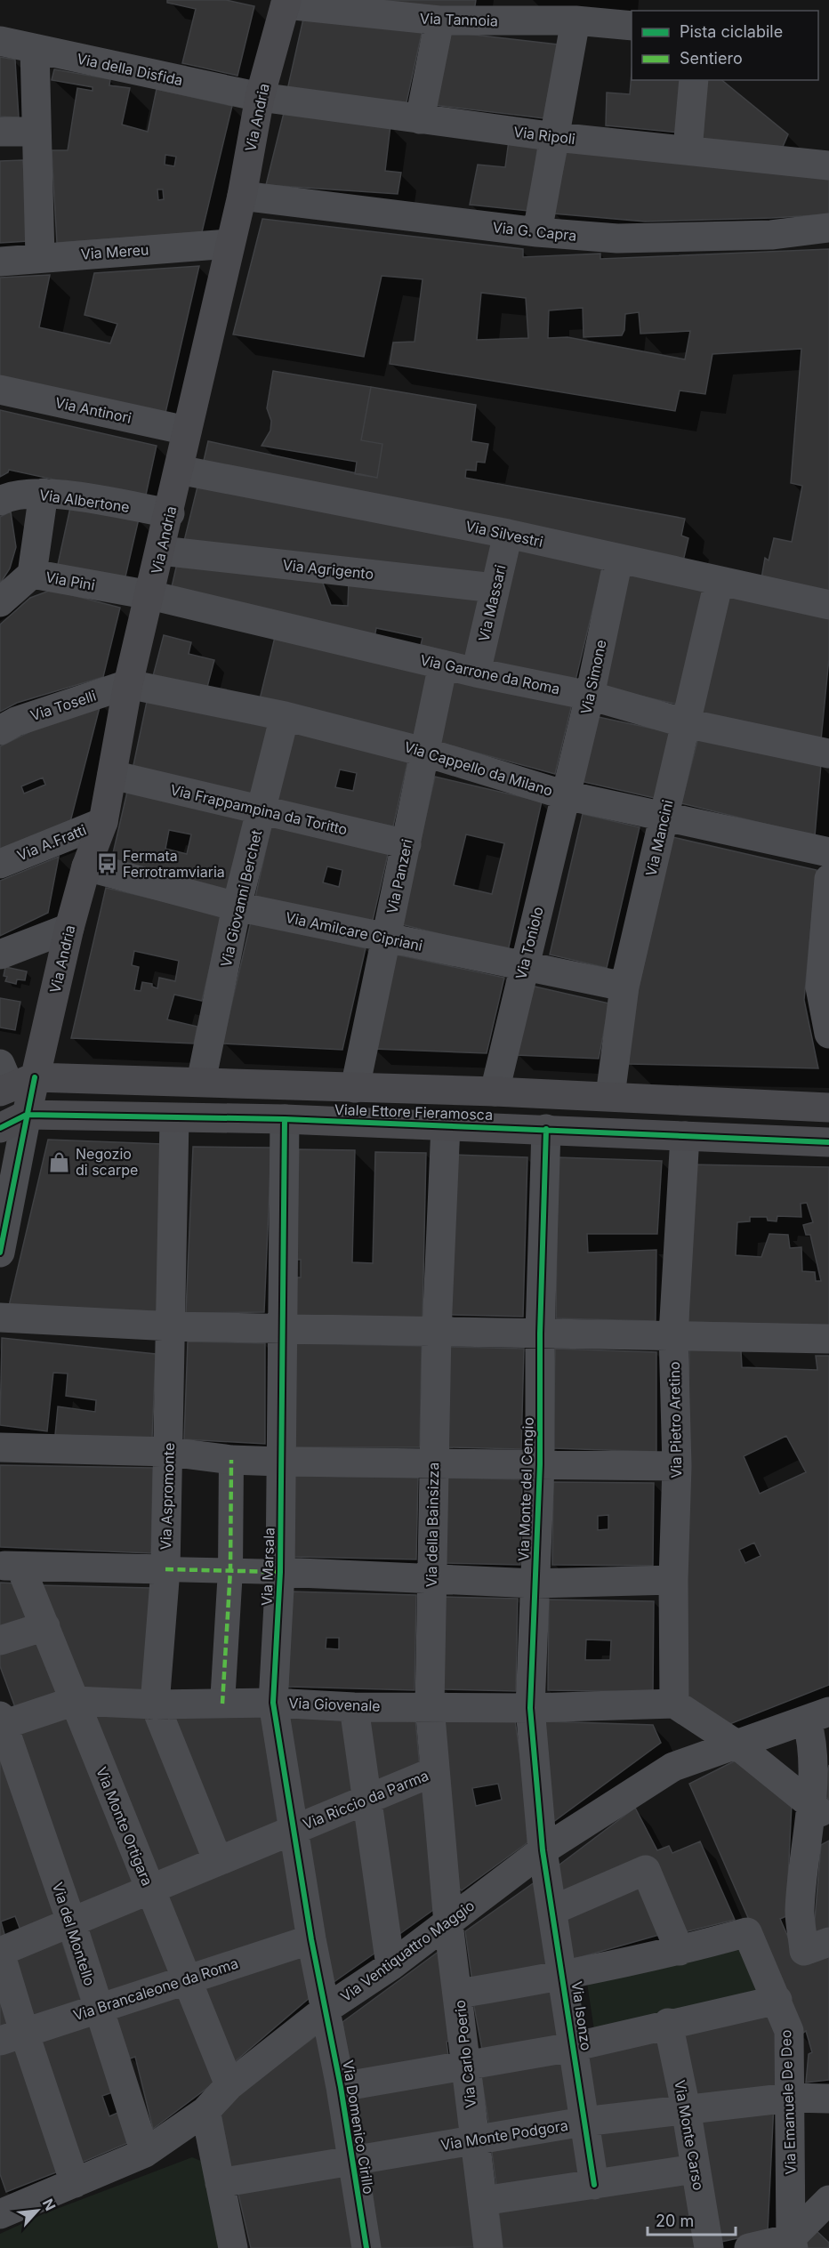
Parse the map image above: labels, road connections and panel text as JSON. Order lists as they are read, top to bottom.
{
  "streets": {
    "main road": ["Via Andria", "Viale Ettore Fieramosca"],
    "street": [
      "Via Tannoia",
      "Via della Disfida",
      "Via Ripoli",
      "Via G. Capra",
      "Via Mereu",
      "Via Antinori",
      "Via Albertone",
      "Via Silvestri",
      "Via Agrigento",
      "Via Pini",
      "Via Massari",
      "Via Garrone da Roma",
      "Via Simone",
      "Via Toselli",
      "Via Cappello da Milano",
      "Via Frappampina da Toritto",
      "Via Mancini",
      "Via A.Fratti",
      "Via Panzeri",
      "Via Giovanni Berchet",
      "Via Amilcare Cipriani",
      "Via Toniolo",
      "Via Pietro Aretino",
      "Via Monte del Cengio",
      "Via Aspromonte",
      "Via della Bainsizza",
      "Via Marsala",
      "Via Giovenale",
      "Via Riccio da Parma",
      "Via Monte Ortigara",
      "Via del Montello",
      "Via Ventiquattro Maggio",
      "Via Brancaleone da Roma",
      "Via Isonzo",
      "Via Carlo Poerio",
      "Via Emanuele De Deo",
      "Via Domenico Cirillo",
      "Via Monte Podgora",
      "Via Monte Carso"
    ]
  },
  "crossings": [
    ["Via Tannoia", "Via Andria"],
    ["Via della Disfida", "Via Andria"],
    ["Via della Disfida", "Via Ripoli"],
    ["Via Andria", "Via Ripoli"],
    ["Via Andria", "Via G. Capra"],
    ["Via Andria", "Via Mereu"],
    ["Via Andria", "Via Antinori"],
    ["Via Andria", "Via Albertone"],
    ["Via Andria", "Via Silvestri"],
    ["Via Andria", "Via Agrigento"],
    ["Via Andria", "Via Pini"],
    ["Via Andria", "Via Garrone da Roma"],
    ["Via Andria", "Via Toselli"],
    ["Via Andria", "Via Cappello da Milano"],
    ["Via Andria", "Via Frappampina da Toritto"],
    ["Via Andria", "Via A.Fratti"],
    ["Via Andria", "Via Amilcare Cipriani"],
    ["Via Andria", "Viale Ettore Fieramosca"],
    ["Via Silvestri", "Via Massari"],
    ["Via Silvestri", "Via Simone"],
    ["Via Silvestri", "Via Mancini"],
    ["Via Agrigento", "Via Massari"],
    ["Via Pini", "Via Garrone da Roma"],
    ["Via Massari", "Via Garrone da Roma"],
    ["Via Garrone da Roma", "Via Simone"],
    ["Via Garrone da Roma", "Via Mancini"],
    ["Via Garrone da Roma", "Via Panzeri"],
    ["Via Simone", "Via Cappello da Milano"],
    ["Via Simone", "Via Toniolo"],
    ["Via Toselli", "Via Cappello da Milano"],
    ["Via Cappello da Milano", "Via Mancini"],
    ["Via Cappello da Milano", "Via Panzeri"],
    ["Via Cappello da Milano", "Via Giovanni Berchet"],
    ["Via Cappello da Milano", "Via Toniolo"],
    ["Via Frappampina da Toritto", "Via Panzeri"],
    ["Via Frappampina da Toritto", "Via Giovanni Berchet"],
    ["Via Mancini", "Via Amilcare Cipriani"],
    ["Via Mancini", "Viale Ettore Fieramosca"],
    ["Via Panzeri", "Via Amilcare Cipriani"],
    ["Via Panzeri", "Viale Ettore Fieramosca"],
    ["Via Giovanni Berchet", "Via Amilcare Cipriani"],
    ["Via Giovanni Berchet", "Viale Ettore Fieramosca"],
    ["Via Amilcare Cipriani", "Via Toniolo"],
    ["Via Toniolo", "Viale Ettore Fieramosca"],
    ["Viale Ettore Fieramosca", "Via Pietro Aretino"],
    ["Viale Ettore Fieramosca", "Via Monte del Cengio"],
    ["Viale Ettore Fieramosca", "Via Aspromonte"],
    ["Viale Ettore Fieramosca", "Via della Bainsizza"],
    ["Viale Ettore Fieramosca", "Via Marsala"],
    ["Via Pietro Aretino", "Via Giovenale"],
    ["Via Monte del Cengio", "Via Giovenale"],
    ["Via Monte del Cengio", "Via Ventiquattro Maggio"],
    ["Via Monte del Cengio", "Via Isonzo"],
    ["Via Aspromonte", "Via Giovenale"],
    ["Via Aspromonte", "Via Riccio da Parma"],
    ["Via della Bainsizza", "Via Giovenale"],
    ["Via della Bainsizza", "Via Riccio da Parma"],
    ["Via della Bainsizza", "Via Ventiquattro Maggio"],
    ["Via della Bainsizza", "Via Carlo Poerio"],
    ["Via Marsala", "Via Giovenale"],
    ["Via Marsala", "Via Riccio da Parma"],
    ["Via Marsala", "Via Ventiquattro Maggio"],
    ["Via Marsala", "Via Brancaleone da Roma"],
    ["Via Marsala", "Via Domenico Cirillo"],
    ["Via Giovenale", "Via Monte Ortigara"],
    ["Via Giovenale", "Via del Montello"],
    ["Via Riccio da Parma", "Via Monte Ortigara"],
    ["Via Riccio da Parma", "Via del Montello"],
    ["Via Monte Ortigara", "Via Ventiquattro Maggio"],
    ["Via Monte Ortigara", "Via Brancaleone da Roma"],
    ["Via del Montello", "Via Ventiquattro Maggio"],
    ["Via del Montello", "Via Brancaleone da Roma"],
    ["Via Ventiquattro Maggio", "Via Isonzo"],
    ["Via Ventiquattro Maggio", "Via Carlo Poerio"],
    ["Via Ventiquattro Maggio", "Via Domenico Cirillo"],
    ["Via Isonzo", "Via Monte Podgora"],
    ["Via Carlo Poerio", "Via Monte Podgora"],
    ["Via Emanuele De Deo", "Via Monte Podgora"],
    ["Via Domenico Cirillo", "Via Monte Podgora"],
    ["Via Monte Podgora", "Via Monte Carso"]
  ],
  "places": {
    "bus stop": ["Fermata Ferrotramviaria"],
    "shop": ["Negozio di scarpe"]
  },
  "legend": ["Pista ciclabile", "Sentiero"],
  "scale_bar": "20 m",
  "north": "top right"
}
